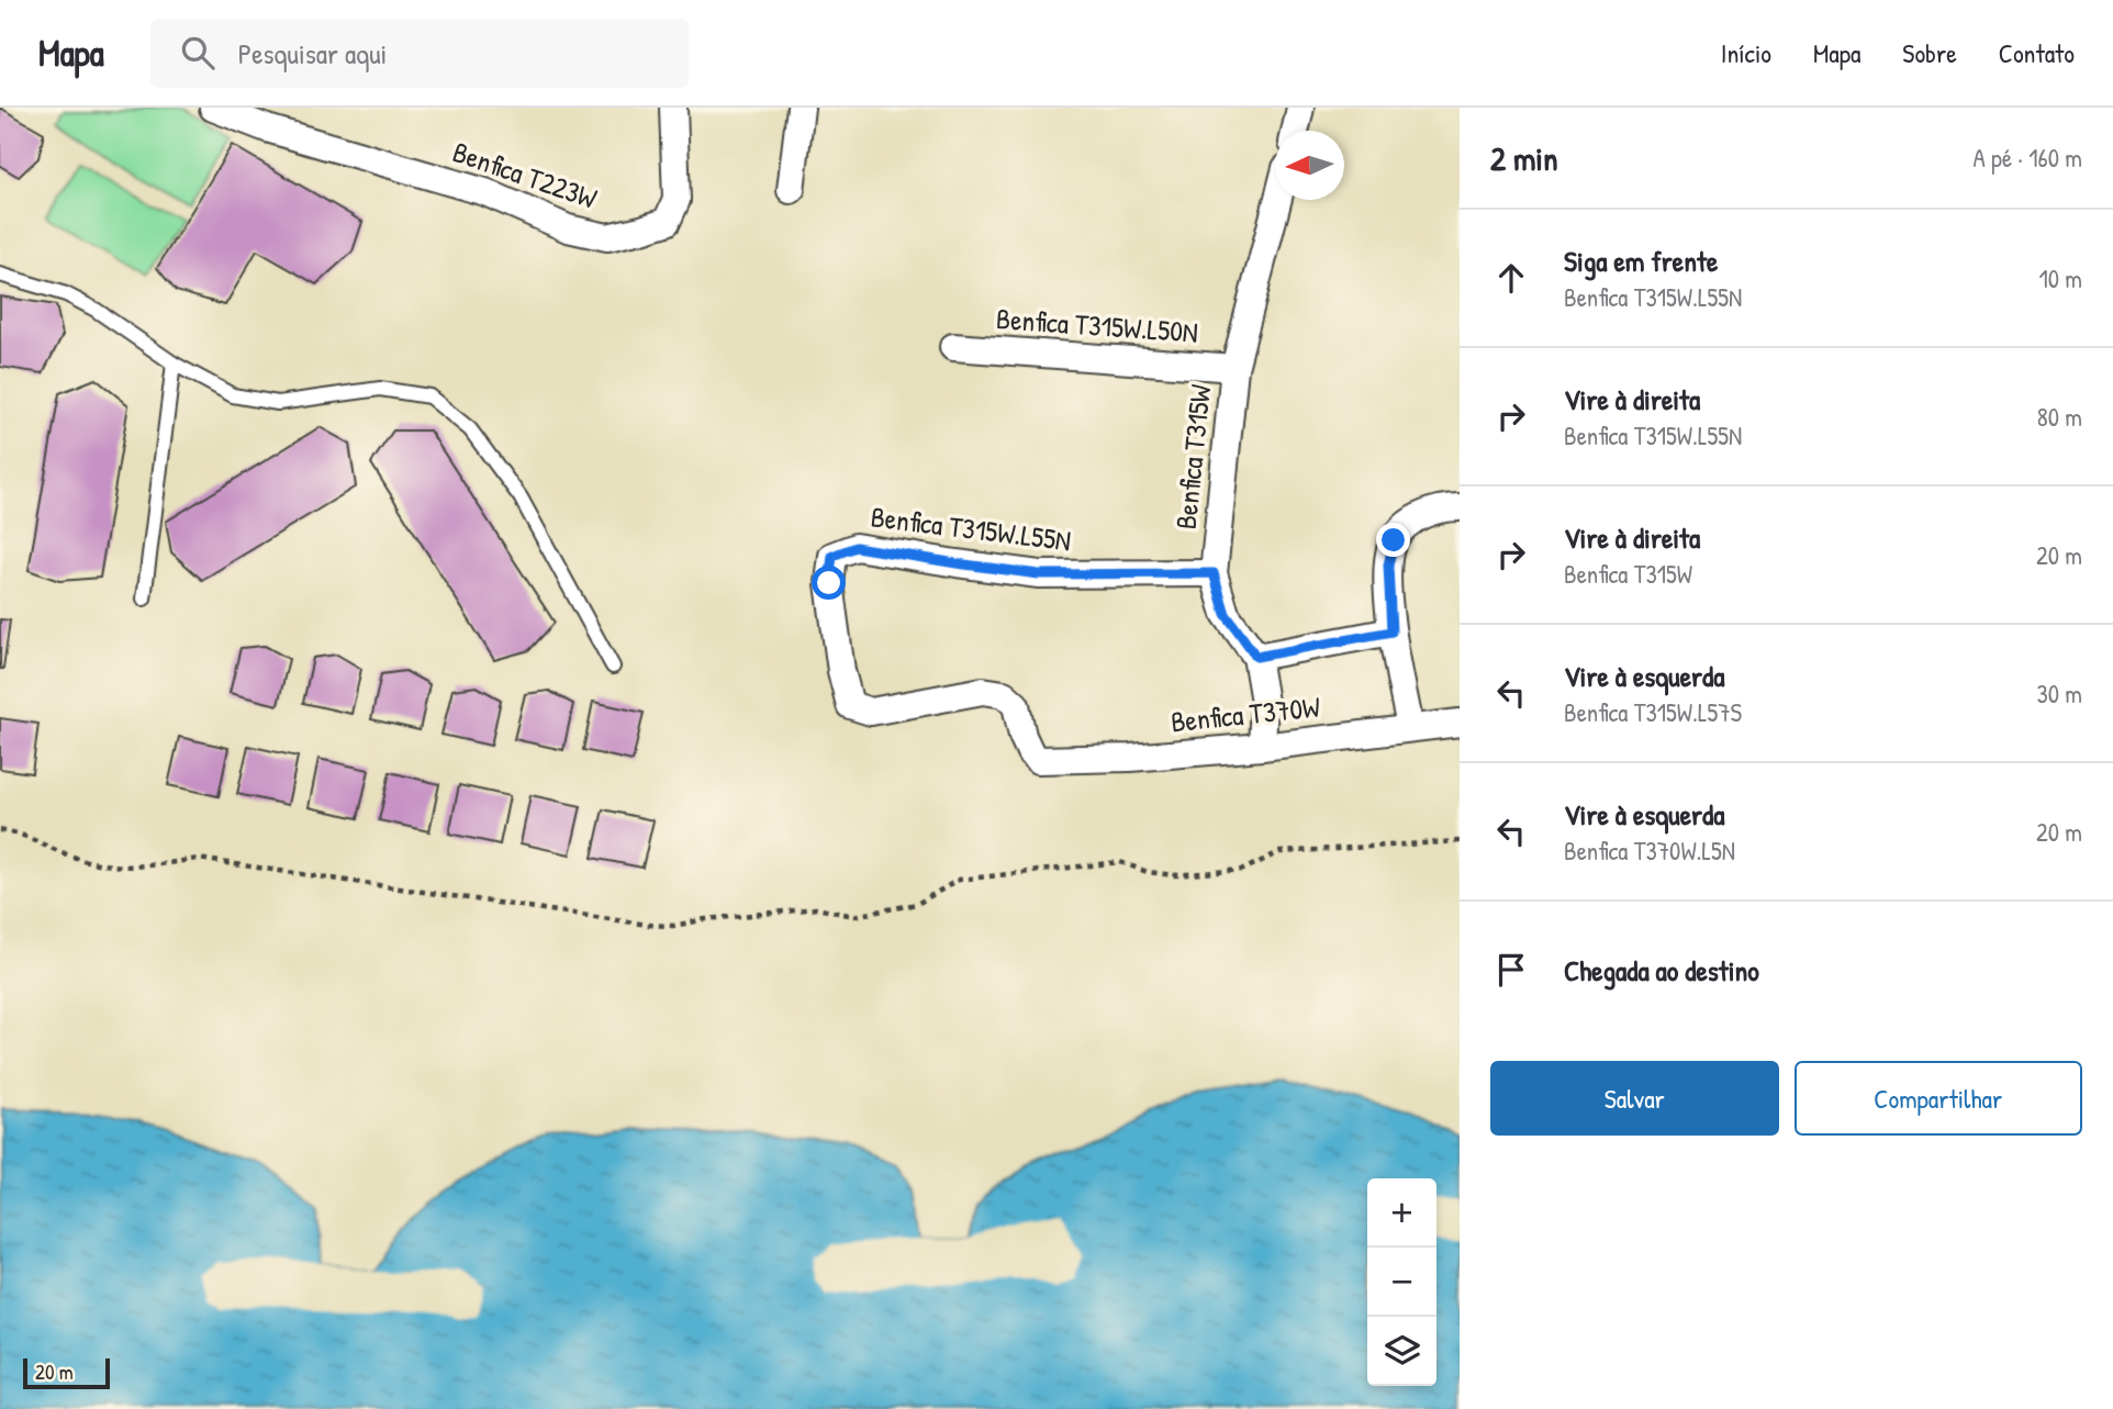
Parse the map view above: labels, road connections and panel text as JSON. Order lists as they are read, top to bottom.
{
  "streets": {
    "street": [
      "Benfica T223W",
      "Benfica T315W.L50N",
      "Benfica T315W",
      "Benfica T315W.L55N",
      "Benfica T370W"
    ]
  },
  "crossings": [
    ["Benfica T315W.L50N", "Benfica T315W"],
    ["Benfica T315W", "Benfica T315W.L55N"],
    ["Benfica T315W", "Benfica T370W"],
    ["Benfica T315W.L55N", "Benfica T370W"]
  ],
  "scale_bar": "20 m",
  "north": "left",
  "page": {
    "header": "Mapa",
    "search": "Pesquisar aqui",
    "nav": [
      "Início",
      "Mapa",
      "Sobre",
      "Contato"
    ],
    "heading": ["2 min", "A pé · 160 m"],
    "list": [
      ["Siga em frente", "Benfica T315W.L55N", "10 m"],
      ["Vire à direita", "Benfica T315W.L55N", "80 m"],
      ["Vire à direita", "Benfica T315W", "20 m"],
      ["Vire à esquerda", "Benfica T315W.L57S", "30 m"],
      ["Vire à esquerda", "Benfica T370W.L5N", "20 m"],
      "Chegada ao destino"
    ],
    "buttons": ["Salvar", "Compartilhar"],
    "map_buttons": ["+", "−"],
    "scale": "20 m"
  }
}
